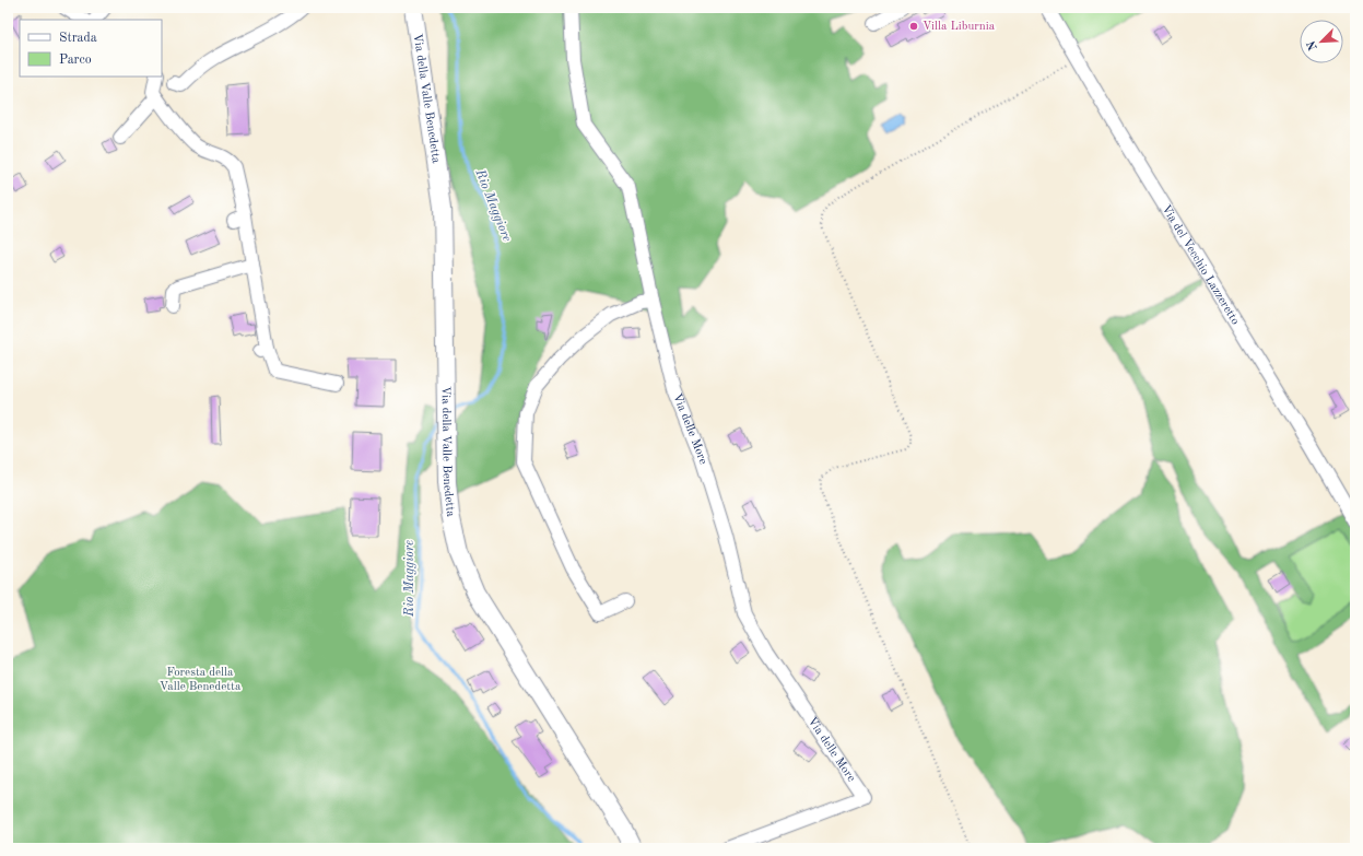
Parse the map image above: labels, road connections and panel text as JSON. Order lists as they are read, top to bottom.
{
  "streets": {
    "main road": ["Via della Valle Benedetta"],
    "street": ["Via del Vecchio Lazzeretto", "Via delle More"]
  },
  "water": ["Rio Maggiore"],
  "parks": ["Foresta della Valle Benedetta"],
  "places": ["Villa Liburnia"],
  "legend": ["Strada", "Parco"],
  "north": "bottom left"
}
